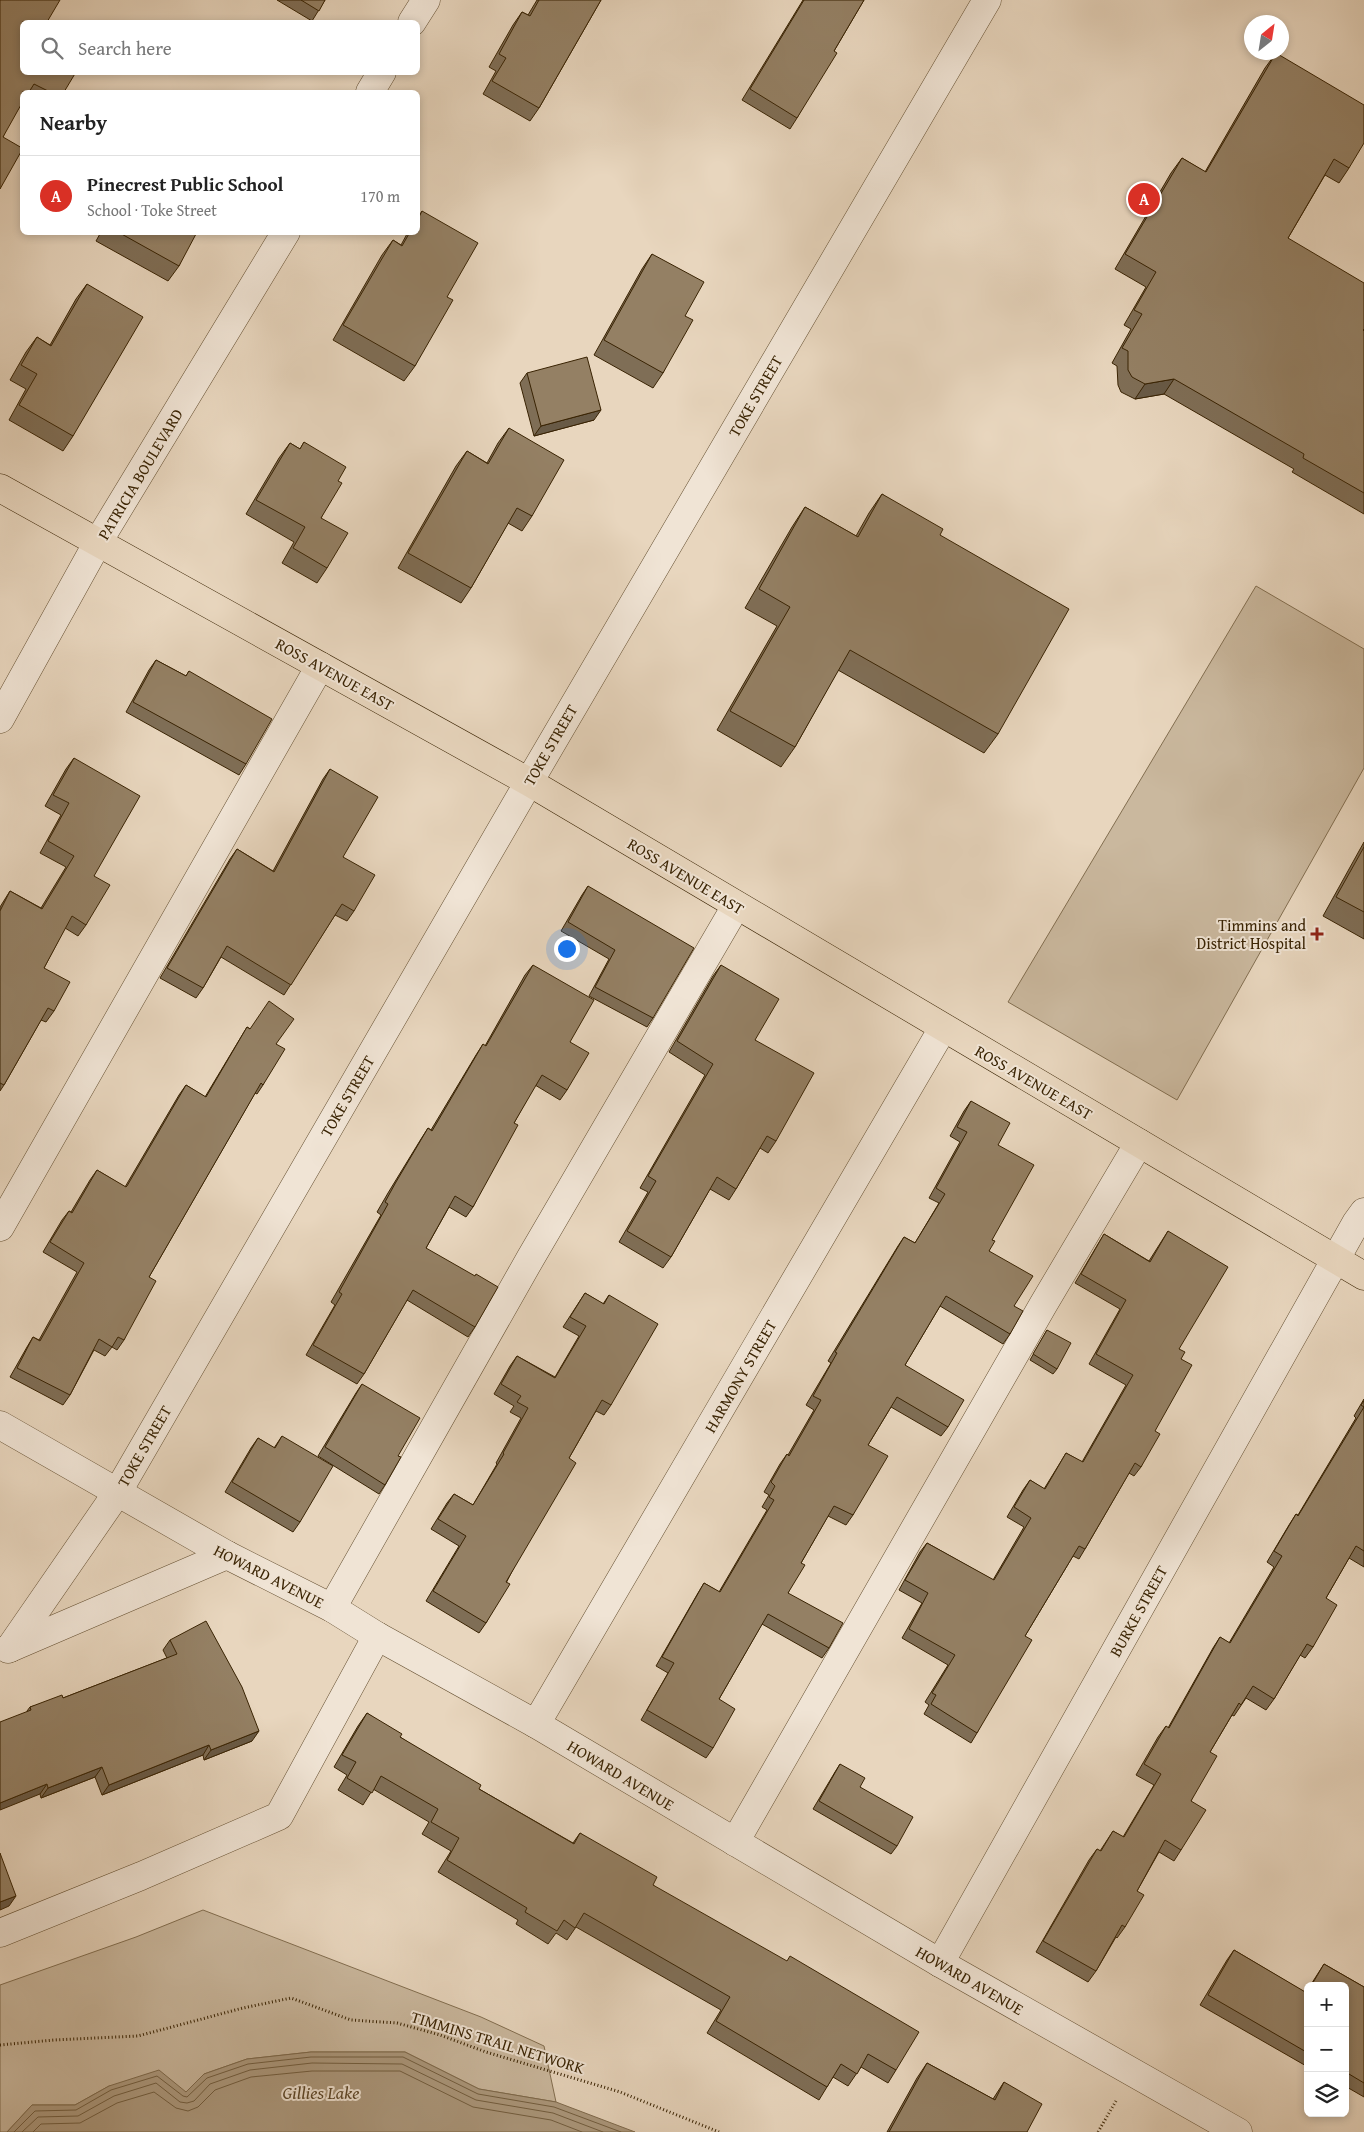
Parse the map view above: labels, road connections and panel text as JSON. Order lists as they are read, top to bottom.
{
  "streets": {
    "main road": ["ROSS AVENUE EAST"],
    "street": [
      "TOKE STREET",
      "PATRICIA BOULEVARD",
      "HARMONY STREET",
      "HOWARD AVENUE",
      "BURKE STREET"
    ],
    "path": ["TIMMINS TRAIL NETWORK"]
  },
  "crossings": [
    ["TOKE STREET", "ROSS AVENUE EAST"],
    ["TOKE STREET", "HOWARD AVENUE"],
    ["PATRICIA BOULEVARD", "ROSS AVENUE EAST"],
    ["ROSS AVENUE EAST", "HARMONY STREET"],
    ["ROSS AVENUE EAST", "BURKE STREET"],
    ["HARMONY STREET", "HOWARD AVENUE"],
    ["HOWARD AVENUE", "BURKE STREET"]
  ],
  "water": ["Gillies Lake"],
  "places": {
    "health": ["Timmins and District Hospital"]
  },
  "north": "top right",
  "page": {
    "search": "Search here",
    "heading": "Nearby",
    "list": [
      {
        "mark": "A",
        "name": "Pinecrest Public School",
        "note": "School · Toke Street",
        "value": "170 m"
      }
    ],
    "pins": "A",
    "map_buttons": ["+", "−"]
  }
}
